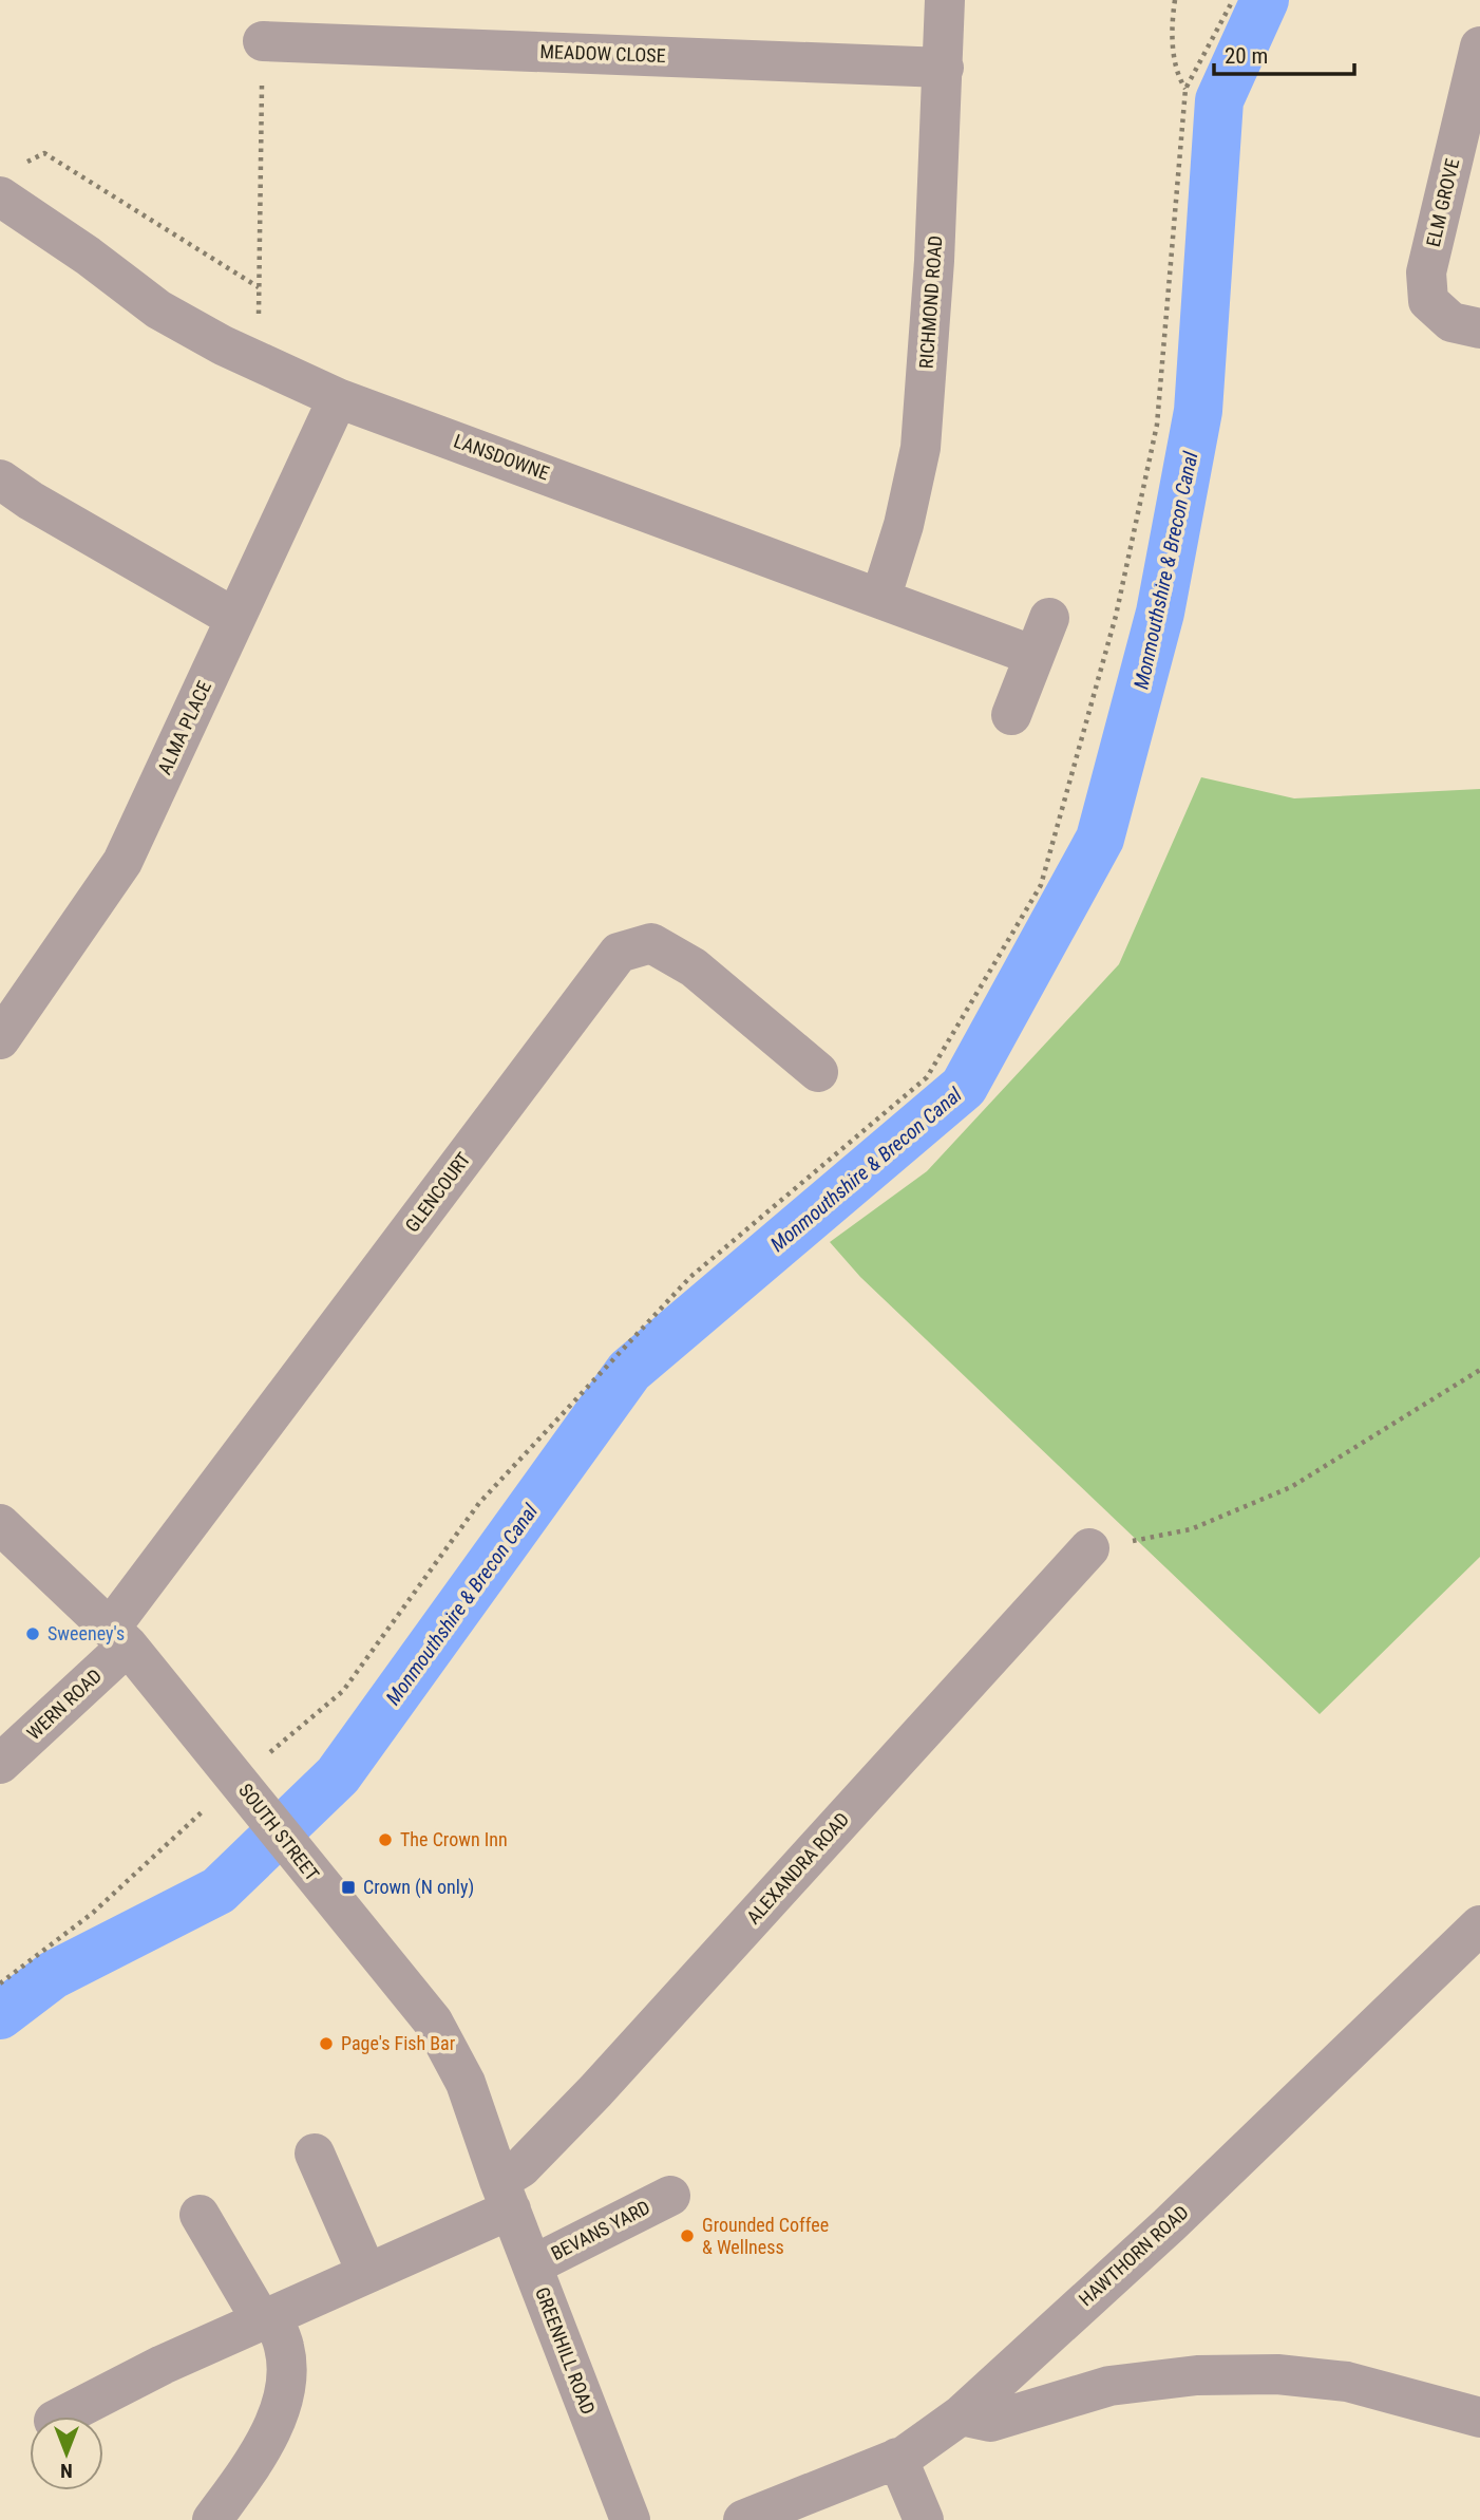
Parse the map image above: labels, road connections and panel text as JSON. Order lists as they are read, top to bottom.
{
  "streets": {
    "street": [
      "MEADOW CLOSE",
      "ELM GROVE",
      "RICHMOND ROAD",
      "LANSDOWNE",
      "ALMA PLACE",
      "GLENCOURT",
      "WERN ROAD",
      "SOUTH STREET",
      "ALEXANDRA ROAD",
      "BEVANS YARD",
      "HAWTHORN ROAD",
      "GREENHILL ROAD"
    ]
  },
  "crossings": [
    ["MEADOW CLOSE", "RICHMOND ROAD"],
    ["RICHMOND ROAD", "LANSDOWNE"],
    ["LANSDOWNE", "ALMA PLACE"],
    ["GLENCOURT", "WERN ROAD"],
    ["GLENCOURT", "SOUTH STREET"],
    ["WERN ROAD", "SOUTH STREET"],
    ["SOUTH STREET", "ALEXANDRA ROAD"],
    ["SOUTH STREET", "GREENHILL ROAD"],
    ["ALEXANDRA ROAD", "GREENHILL ROAD"],
    ["BEVANS YARD", "GREENHILL ROAD"]
  ],
  "water": ["Monmouthshire & Brecon Canal"],
  "places": {
    "other": [
      "Sweeney's",
      "The Crown Inn",
      "Page's Fish Bar",
      "Grounded Coffee & Wellness"
    ],
    "transit": ["Crown (N only)"]
  },
  "scale_bar": "20 m",
  "north": "bottom"
}
